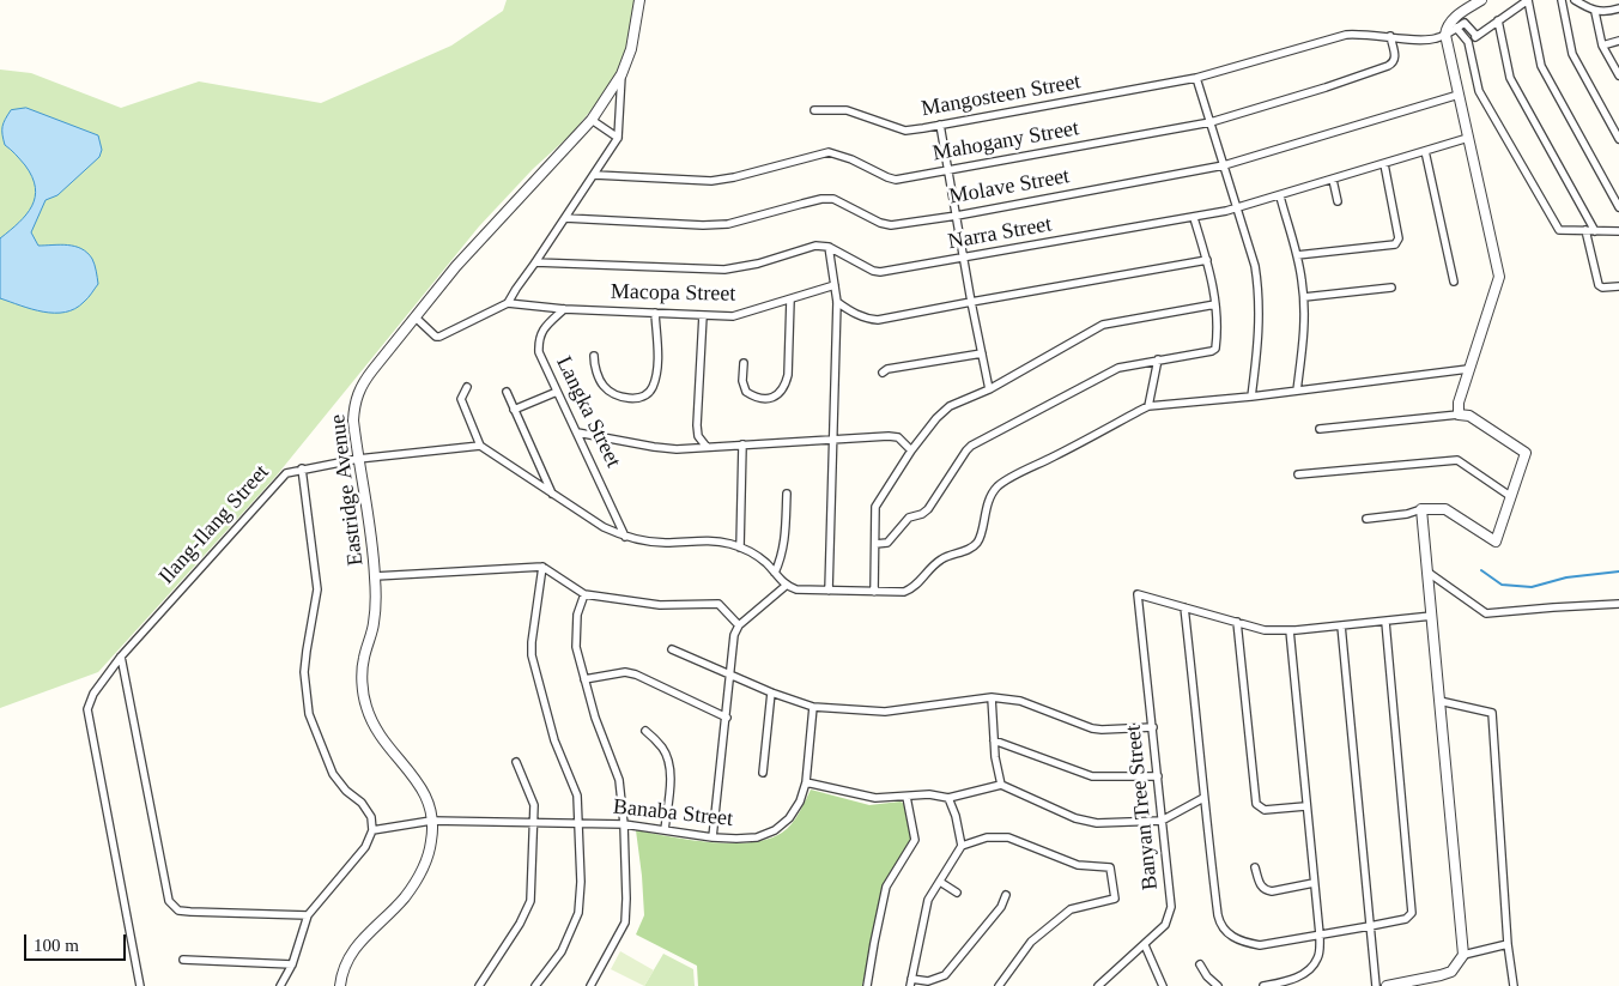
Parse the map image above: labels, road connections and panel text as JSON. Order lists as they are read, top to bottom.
{
  "streets": {
    "street": [
      "Mangosteen Street",
      "Mahogany Street",
      "Molave Street",
      "Narra Street",
      "Macopa Street",
      "Langka Street",
      "Eastridge Avenue",
      "Ilang-Ilang Street",
      "Banyan Tree Street",
      "Banaba Street"
    ]
  },
  "crossings": [
    ["Mangosteen Street", "Mahogany Street"],
    ["Macopa Street", "Langka Street"],
    ["Eastridge Avenue", "Ilang-Ilang Street"],
    ["Eastridge Avenue", "Banaba Street"]
  ],
  "scale_bar": "100 m"
}
